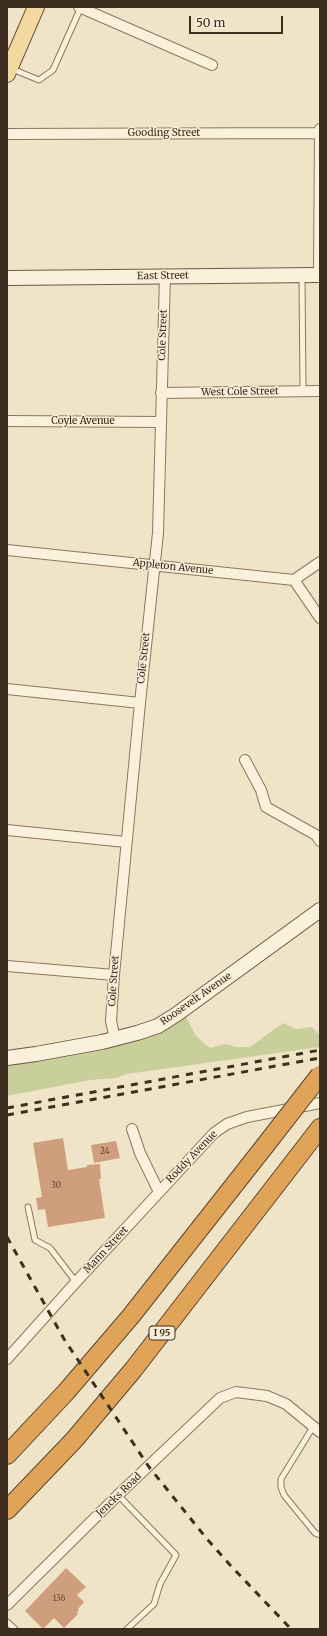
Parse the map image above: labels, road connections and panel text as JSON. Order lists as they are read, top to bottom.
{
  "streets": {
    "highway": ["I 95"],
    "street": [
      "Gooding Street",
      "East Street",
      "Cole Street",
      "West Cole Street",
      "Coyle Avenue",
      "Appleton Avenue",
      "Roosevelt Avenue",
      "Roddy Avenue",
      "Mann Street",
      "Jencks Road"
    ]
  },
  "crossings": [
    ["East Street", "Cole Street"],
    ["Cole Street", "West Cole Street"],
    ["Cole Street", "Coyle Avenue"],
    ["Cole Street", "Appleton Avenue"],
    ["Cole Street", "Roosevelt Avenue"],
    ["Roddy Avenue", "Mann Street"]
  ],
  "house_numbers": ["24", "30", "136"],
  "scale_bar": "50 m"
}
